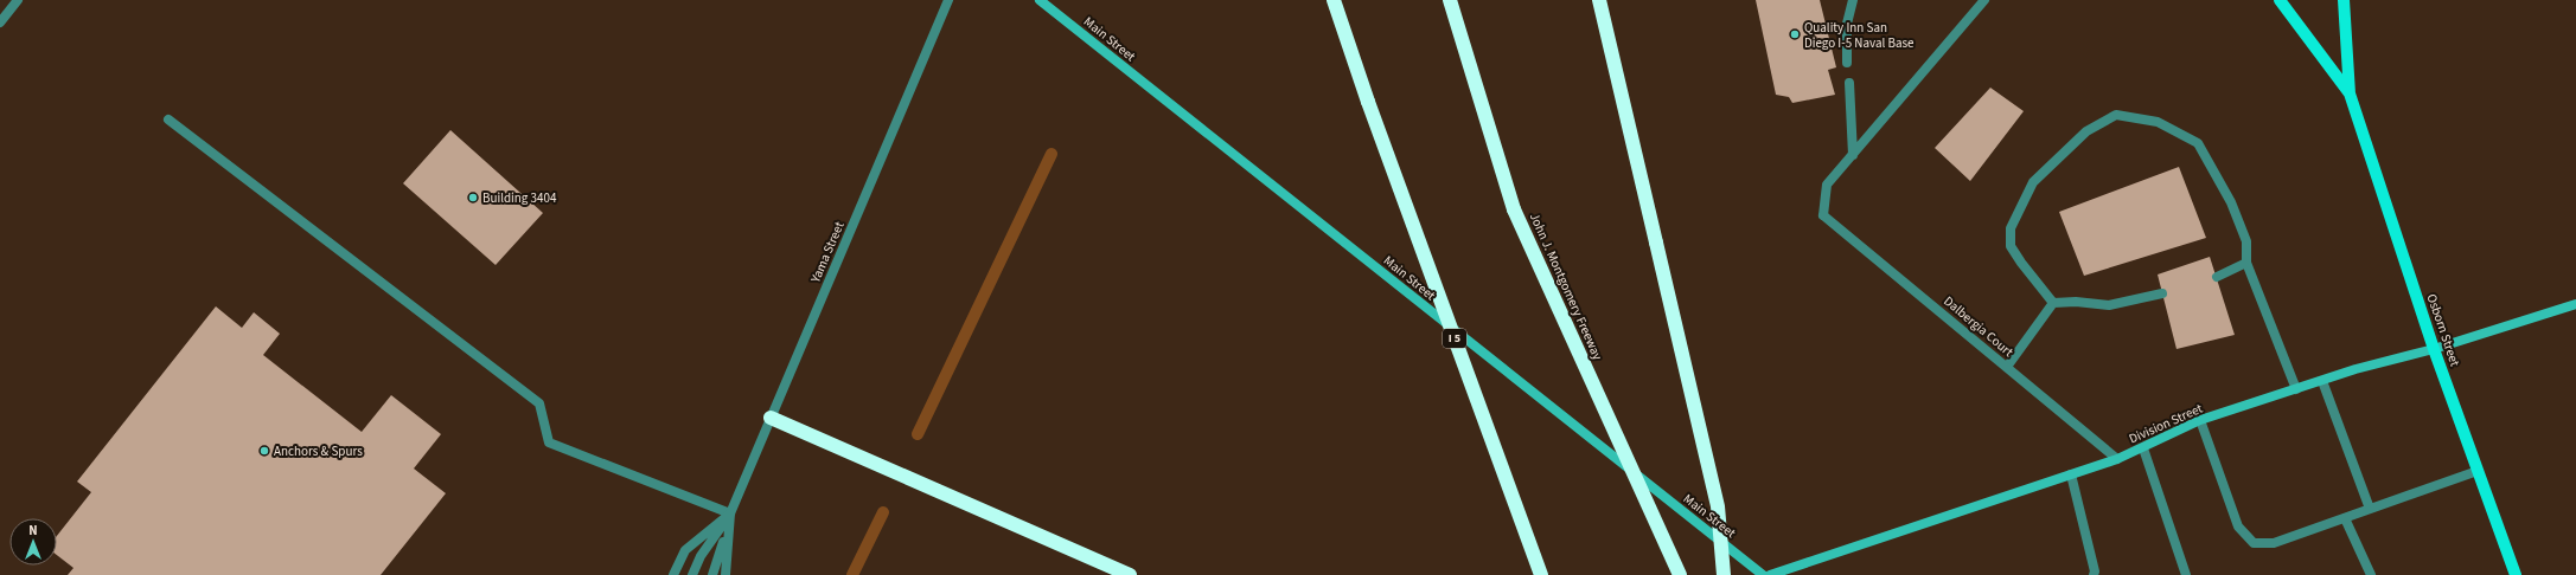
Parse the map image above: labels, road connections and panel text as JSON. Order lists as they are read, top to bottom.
{
  "streets": {
    "highway": ["John J. Montgomery Freeway", "I 5"],
    "main road": ["Main Street", "Osborn Street", "Division Street"],
    "street": ["Yama Street", "Dalbergia Court"]
  },
  "crossings": [
    ["Dalbergia Court", "Division Street"],
    ["Osborn Street", "Division Street"]
  ],
  "places": ["Quality Inn San Diego I-5 Naval Base", "Building 3404", "Anchors & Spurs"],
  "north": "top"
}
